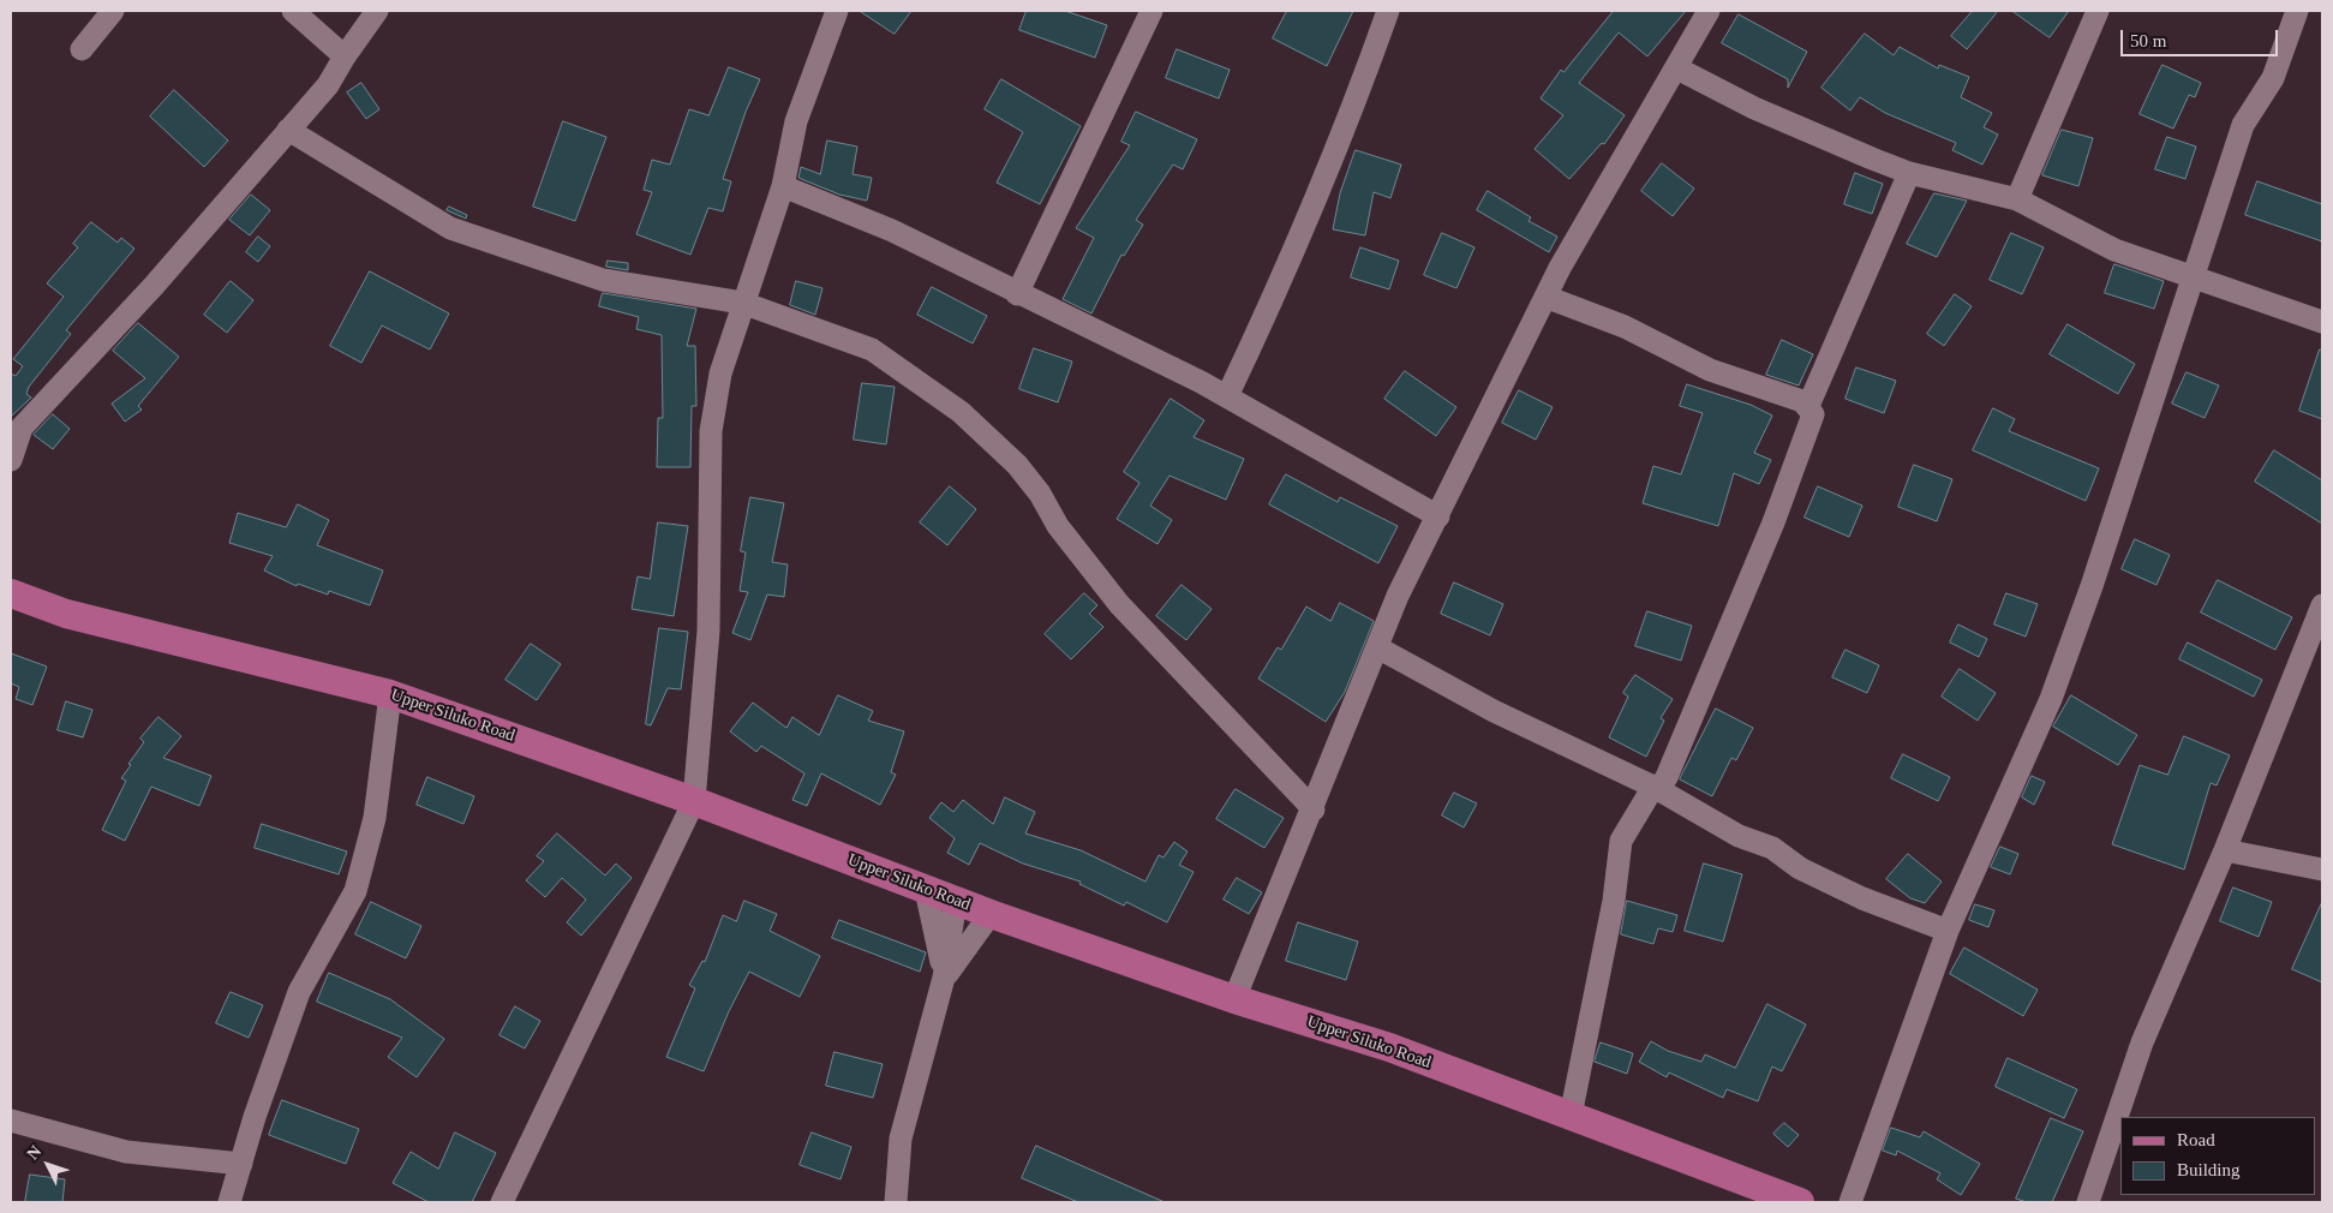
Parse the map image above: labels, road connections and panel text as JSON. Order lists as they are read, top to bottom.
{
  "streets": {
    "main road": ["Upper Siluko Road"]
  },
  "legend": ["Road", "Building"],
  "scale_bar": "50 m",
  "north": "top left"
}
